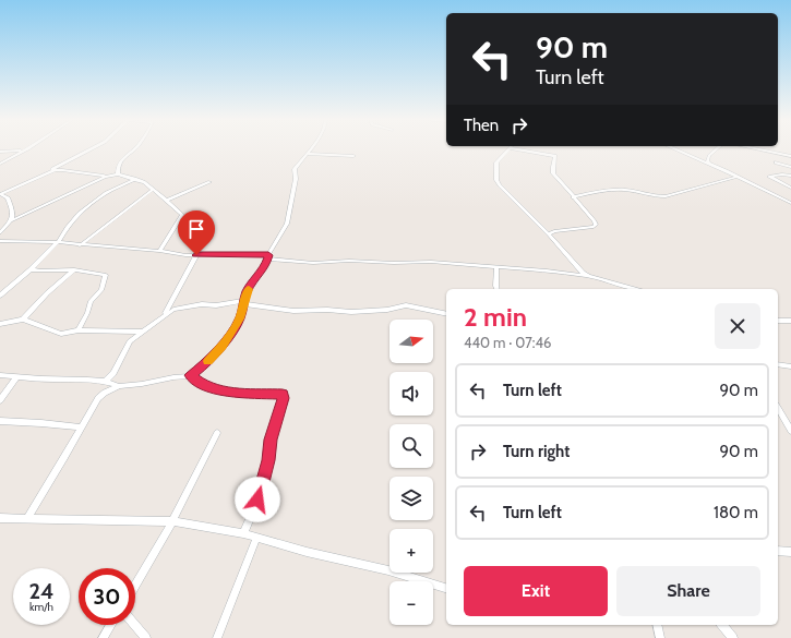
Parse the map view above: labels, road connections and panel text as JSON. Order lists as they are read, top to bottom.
{
  "north": "right",
  "page": {
    "turn": ["90 m", "Turn left"],
    "then": "Then",
    "heading": ["2 min", "440 m · 07:46"],
    "map_buttons": ["+", "−"],
    "list": [
      {
        "name": "Turn left",
        "value": "90 m"
      },
      {
        "name": "Turn right",
        "value": "90 m"
      },
      {
        "name": "Turn left",
        "value": "180 m"
      }
    ],
    "buttons": ["Exit", "Share"],
    "speed": "24 km/h",
    "limit": "30"
  }
}
